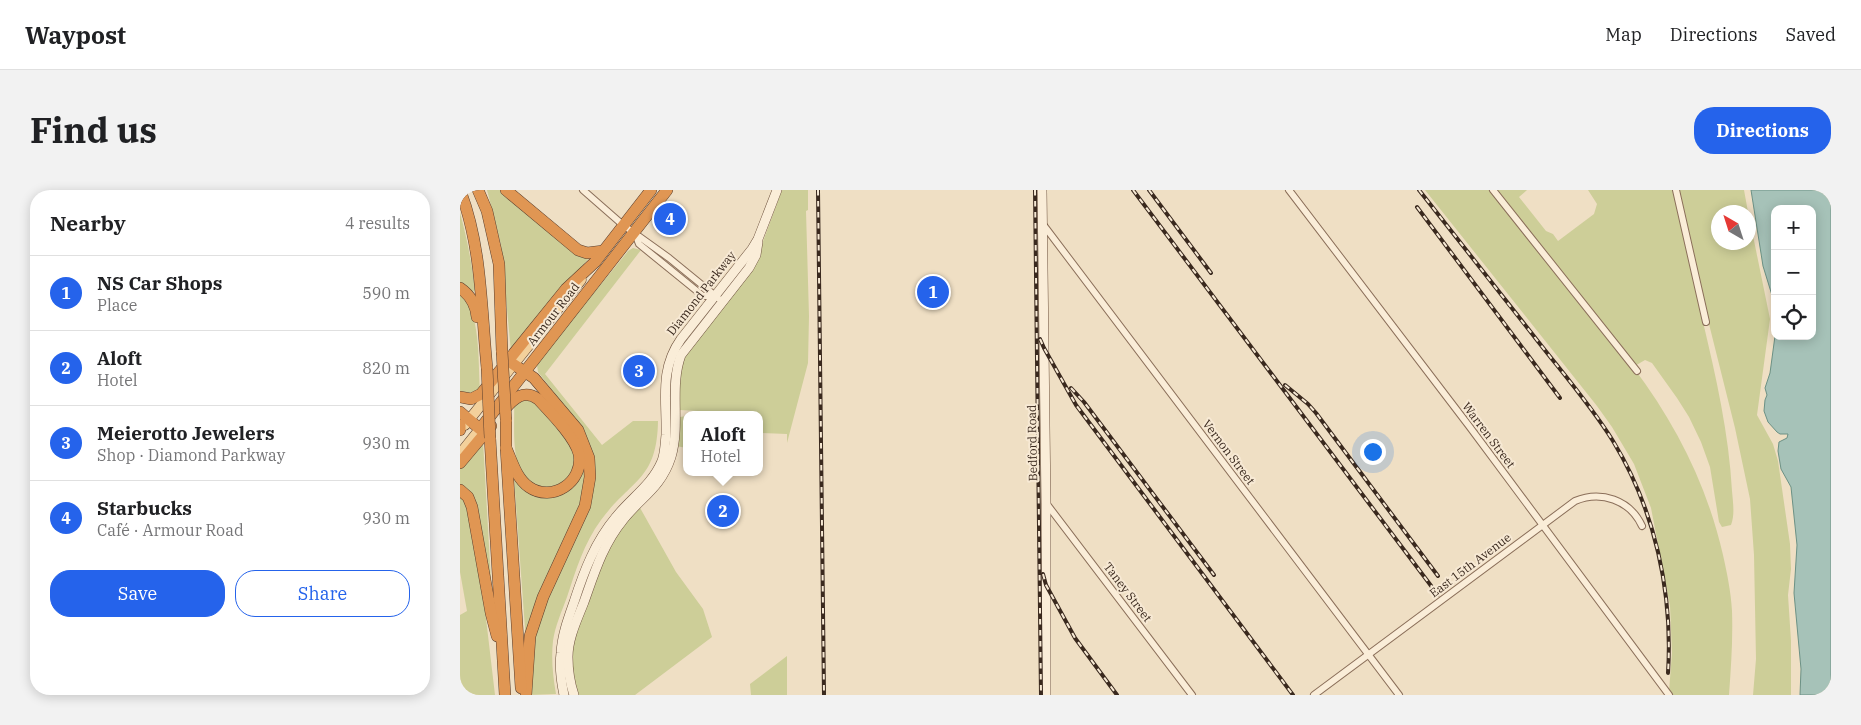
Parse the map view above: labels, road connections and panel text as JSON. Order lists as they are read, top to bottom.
{
  "streets": {
    "highway": ["Armour Road"],
    "street": [
      "Diamond Parkway",
      "Warren Street",
      "Bedford Road",
      "Vernon Street",
      "East 15th Avenue",
      "Taney Street"
    ]
  },
  "crossings": [
    ["Warren Street", "East 15th Avenue"],
    ["Bedford Road", "Vernon Street"],
    ["Bedford Road", "Taney Street"],
    ["Vernon Street", "East 15th Avenue"]
  ],
  "north": "top left",
  "page": {
    "header": "Waypost",
    "nav": ["Map", "Directions", "Saved"],
    "title": "Find us",
    "buttons": [
      "Directions",
      ["Save", "Share"]
    ],
    "heading": ["Nearby", "4 results"],
    "pins": [
      "4",
      "1",
      "3",
      "2"
    ],
    "map_buttons": ["+", "−"],
    "list": [
      {
        "mark": "1",
        "name": "NS Car Shops",
        "note": "Place",
        "value": "590 m"
      },
      {
        "mark": "2",
        "name": "Aloft",
        "note": "Hotel",
        "value": "820 m"
      },
      {
        "mark": "3",
        "name": "Meierotto Jewelers",
        "note": "Shop · Diamond Parkway",
        "value": "930 m"
      },
      {
        "mark": "4",
        "name": "Starbucks",
        "note": "Café · Armour Road",
        "value": "930 m"
      }
    ],
    "popup": ["Aloft", "Hotel"]
  }
}
